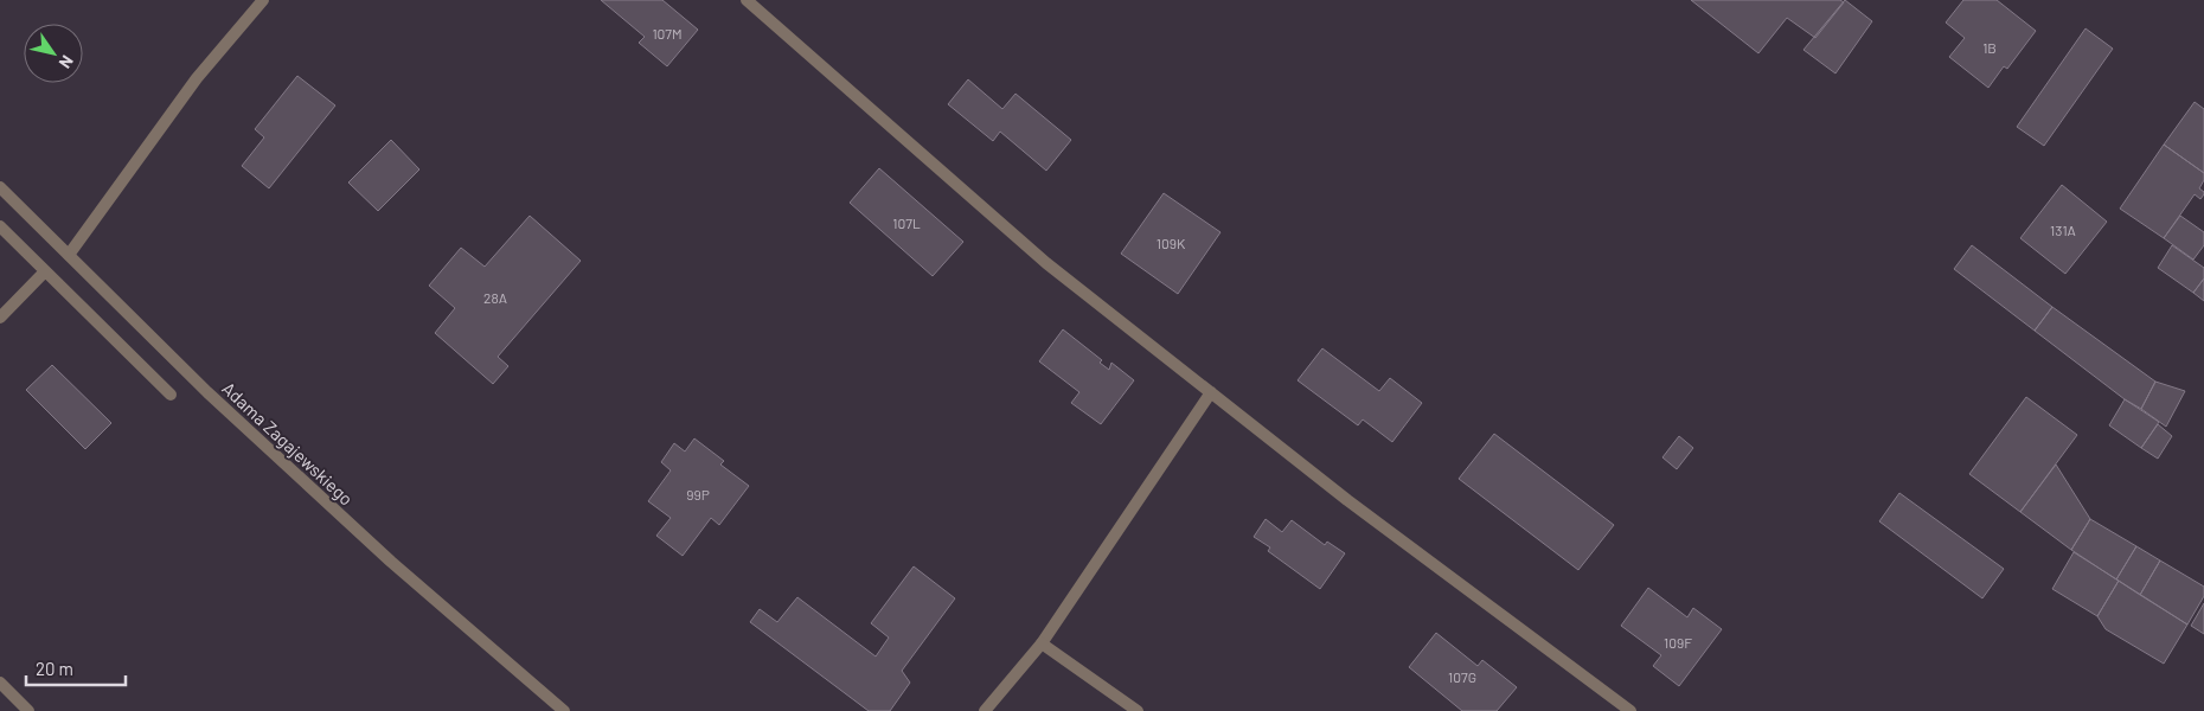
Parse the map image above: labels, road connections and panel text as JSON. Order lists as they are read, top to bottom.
{
  "streets": {
    "street": ["Adama Zagajewskiego"]
  },
  "house_numbers": [
    "107M",
    "1B",
    "107L",
    "131A",
    "109K",
    "28A",
    "99P",
    "109F",
    "107G"
  ],
  "scale_bar": "20 m",
  "north": "bottom right"
}
